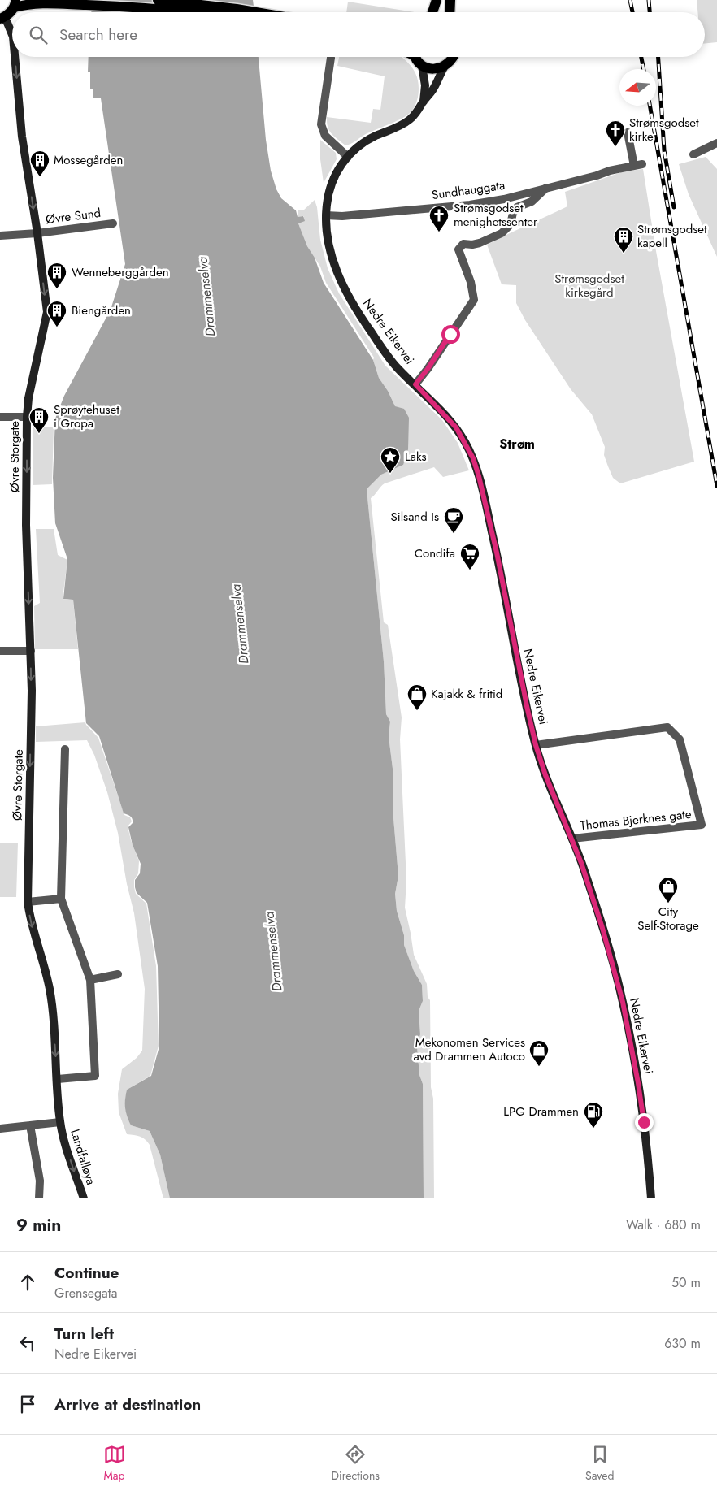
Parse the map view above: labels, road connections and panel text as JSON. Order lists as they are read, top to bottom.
{
  "streets": {
    "main road": ["Nedre Eikervei", "Øvre Storgate", "Landfalløya"],
    "street": ["Sundhauggata", "Øvre Sund", "Thomas Bjerknes gate"]
  },
  "crossings": [
    ["Sundhauggata", "Nedre Eikervei"],
    ["Øvre Sund", "Øvre Storgate"],
    ["Nedre Eikervei", "Thomas Bjerknes gate"],
    ["Øvre Storgate", "Landfalløya"]
  ],
  "one_way": ["Øvre Storgate", "Landfalløya"],
  "districts": ["Strøm"],
  "water": ["Drammenselva"],
  "parks": ["Strømsgodset kirkegård"],
  "places": {
    "church": ["Strømsgodset kirke", "Strømsgodset menighetssenter"],
    "building": [
      "Mossegården",
      "Strømsgodset kapell",
      "Wenneberggården",
      "Biengården",
      "Sprøytehuset i Gropa"
    ],
    "place": ["Laks"],
    "cafe": ["Silsand Is"],
    "supermarket": ["Condifa"],
    "shop": ["Kajakk & fritid", "City Self-Storage", "Mekonomen Services avd Drammen Autoco"],
    "fuel station": ["LPG Drammen"]
  },
  "north": "left",
  "page": {
    "search": "Search here",
    "heading": ["9 min", "Walk · 680 m"],
    "list": [
      ["Continue", "Grensegata", "50 m"],
      ["Turn left", "Nedre Eikervei", "630 m"],
      "Arrive at destination"
    ],
    "nav": ["Map", "Directions", "Saved"]
  }
}
